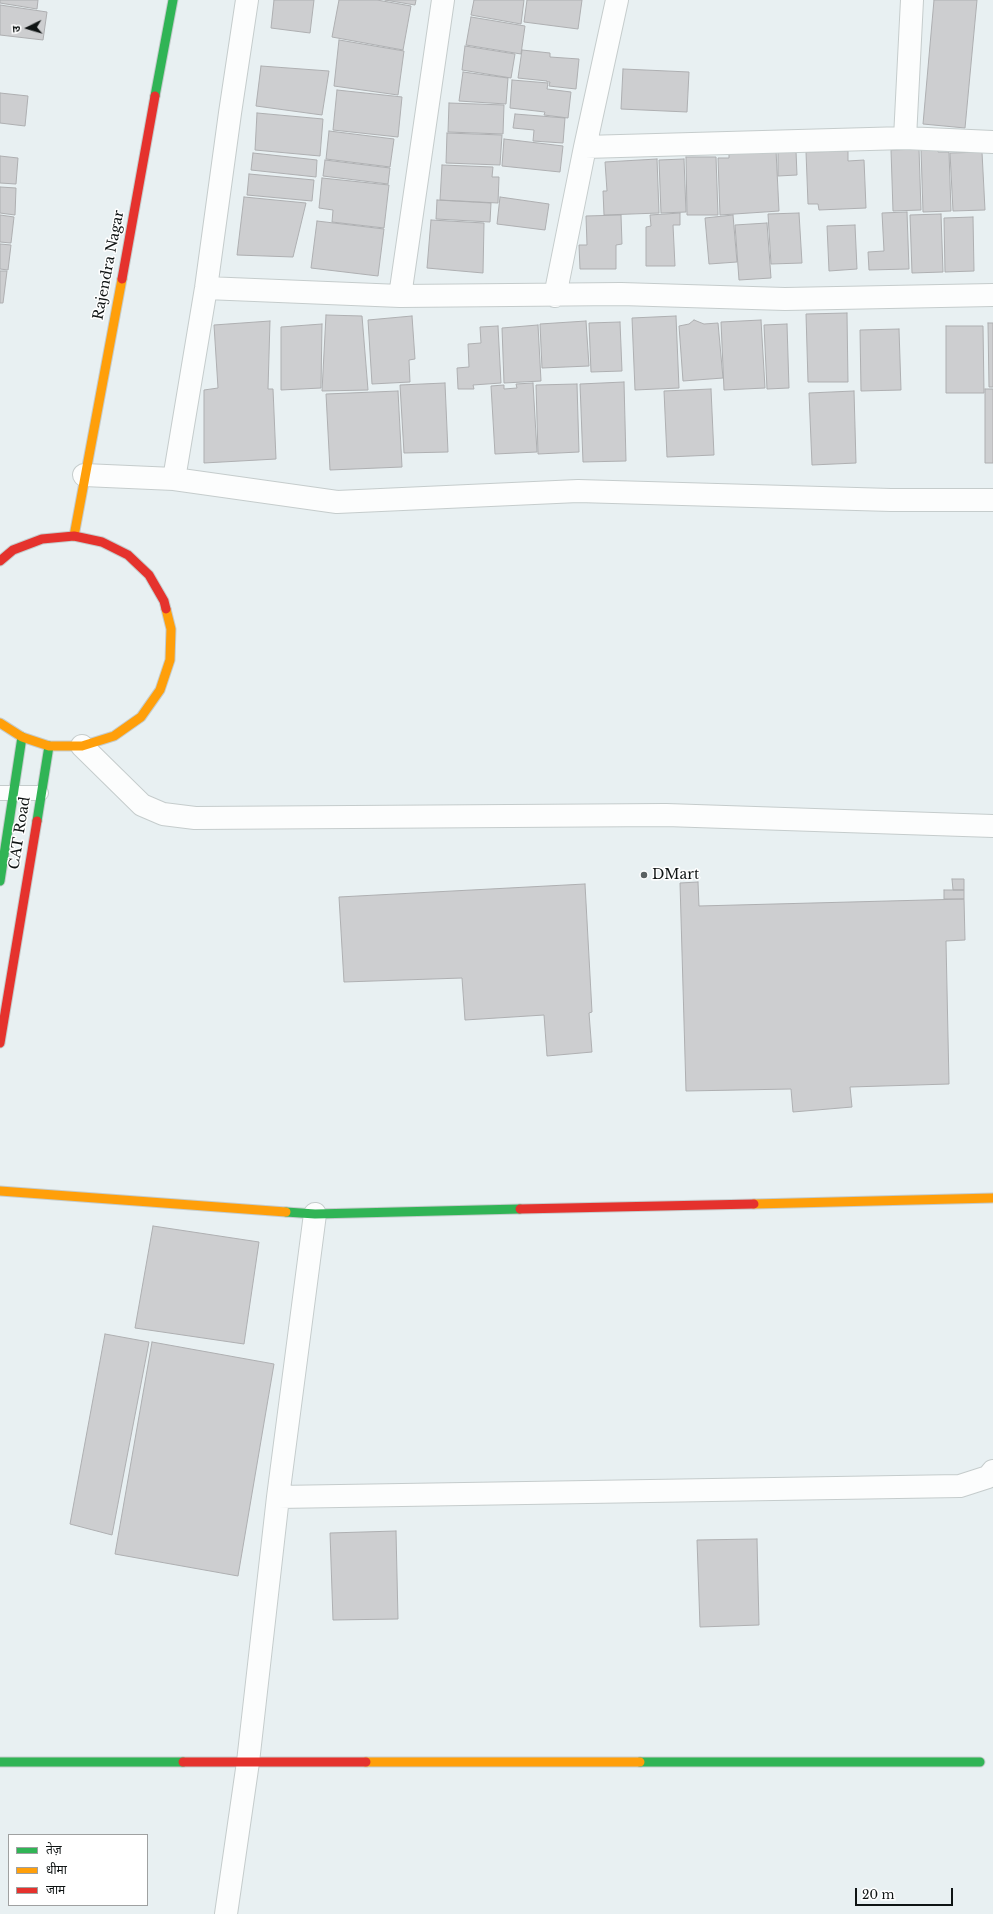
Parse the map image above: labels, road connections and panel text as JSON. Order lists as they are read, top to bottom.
{
  "streets": {
    "street": ["Rajendra Nagar", "CAT Road"]
  },
  "places": ["DMart"],
  "legend": ["तेज़", "धीमा", "जाम"],
  "scale_bar": "20 m",
  "north": "left"
}
